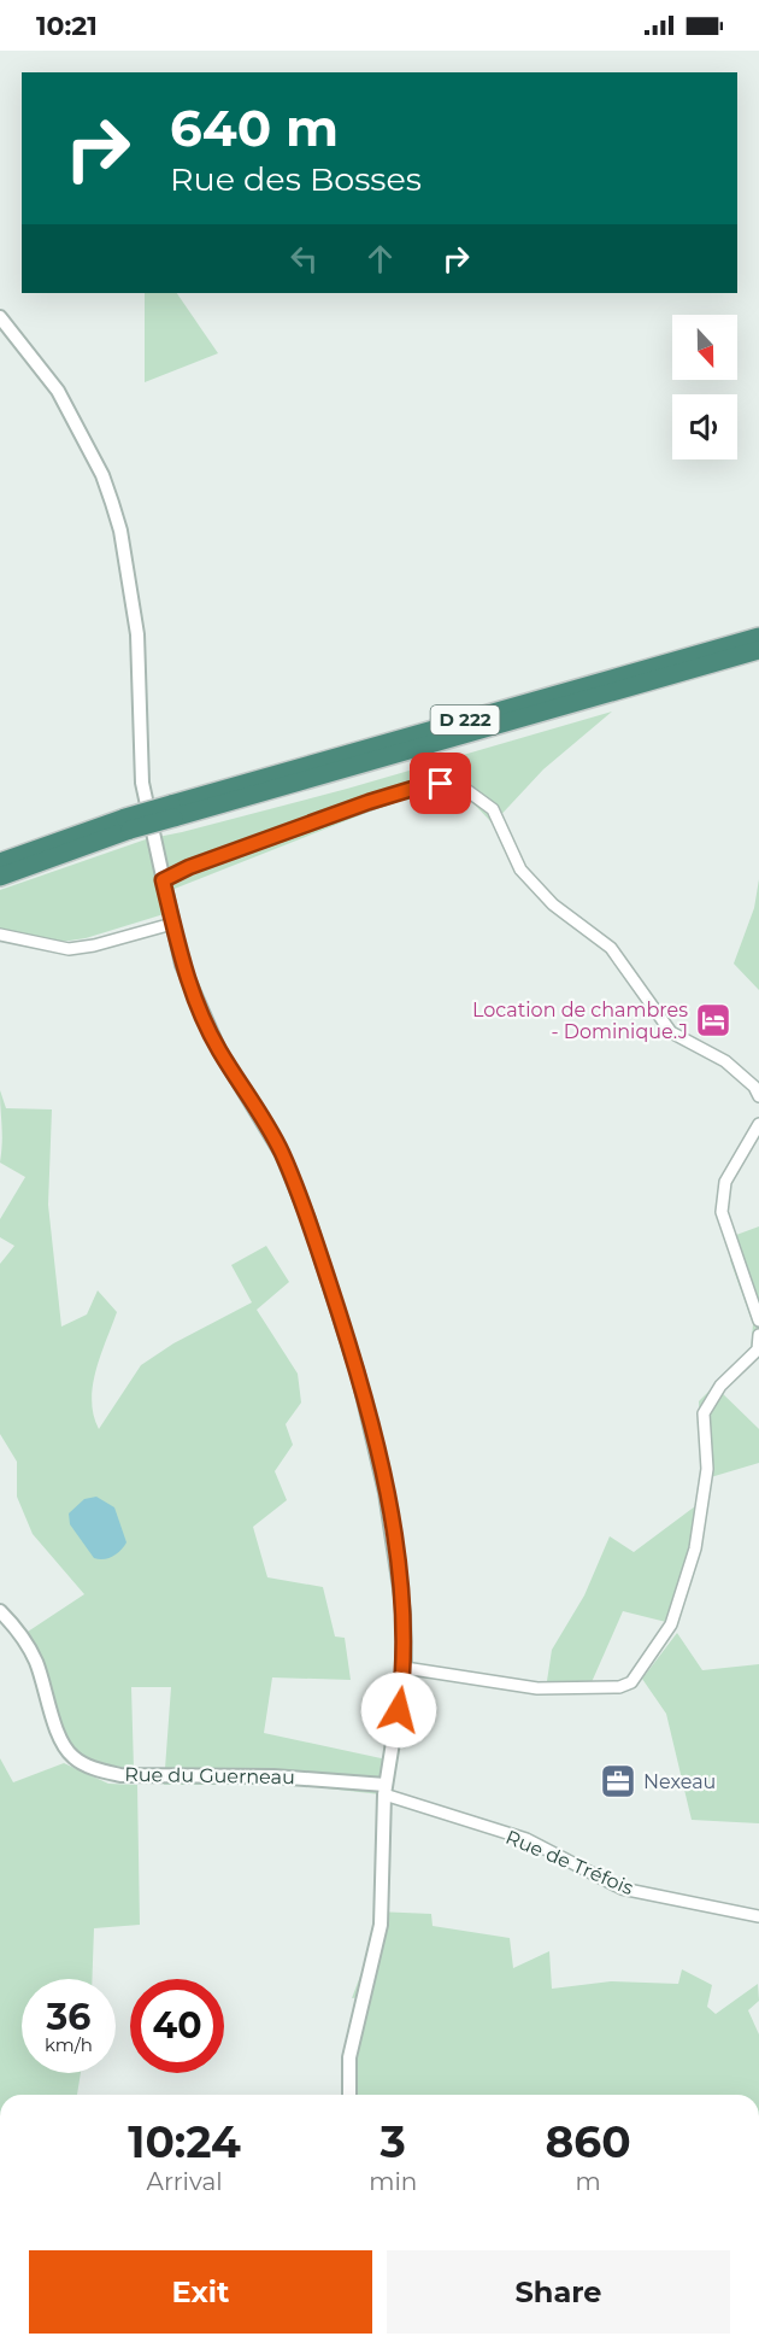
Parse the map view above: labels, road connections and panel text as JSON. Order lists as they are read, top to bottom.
{
  "streets": {
    "highway": ["D 222"],
    "street": ["Rue du Guerneau", "Rue de Tréfois"]
  },
  "crossings": [
    ["Rue du Guerneau", "Rue de Tréfois"]
  ],
  "places": {
    "hotel": ["Location de chambres - Dominique.J"],
    "office": ["Nexeau"]
  },
  "north": "bottom",
  "page": {
    "status": "10:21",
    "turn": ["640 m", "Rue des Bosses"],
    "speed": "36 km/h",
    "limit": "40",
    "eta": [
      "10:24",
      "Arrival",
      "3",
      "min",
      "860",
      "m"
    ],
    "buttons": ["Exit", "Share"]
  }
}
